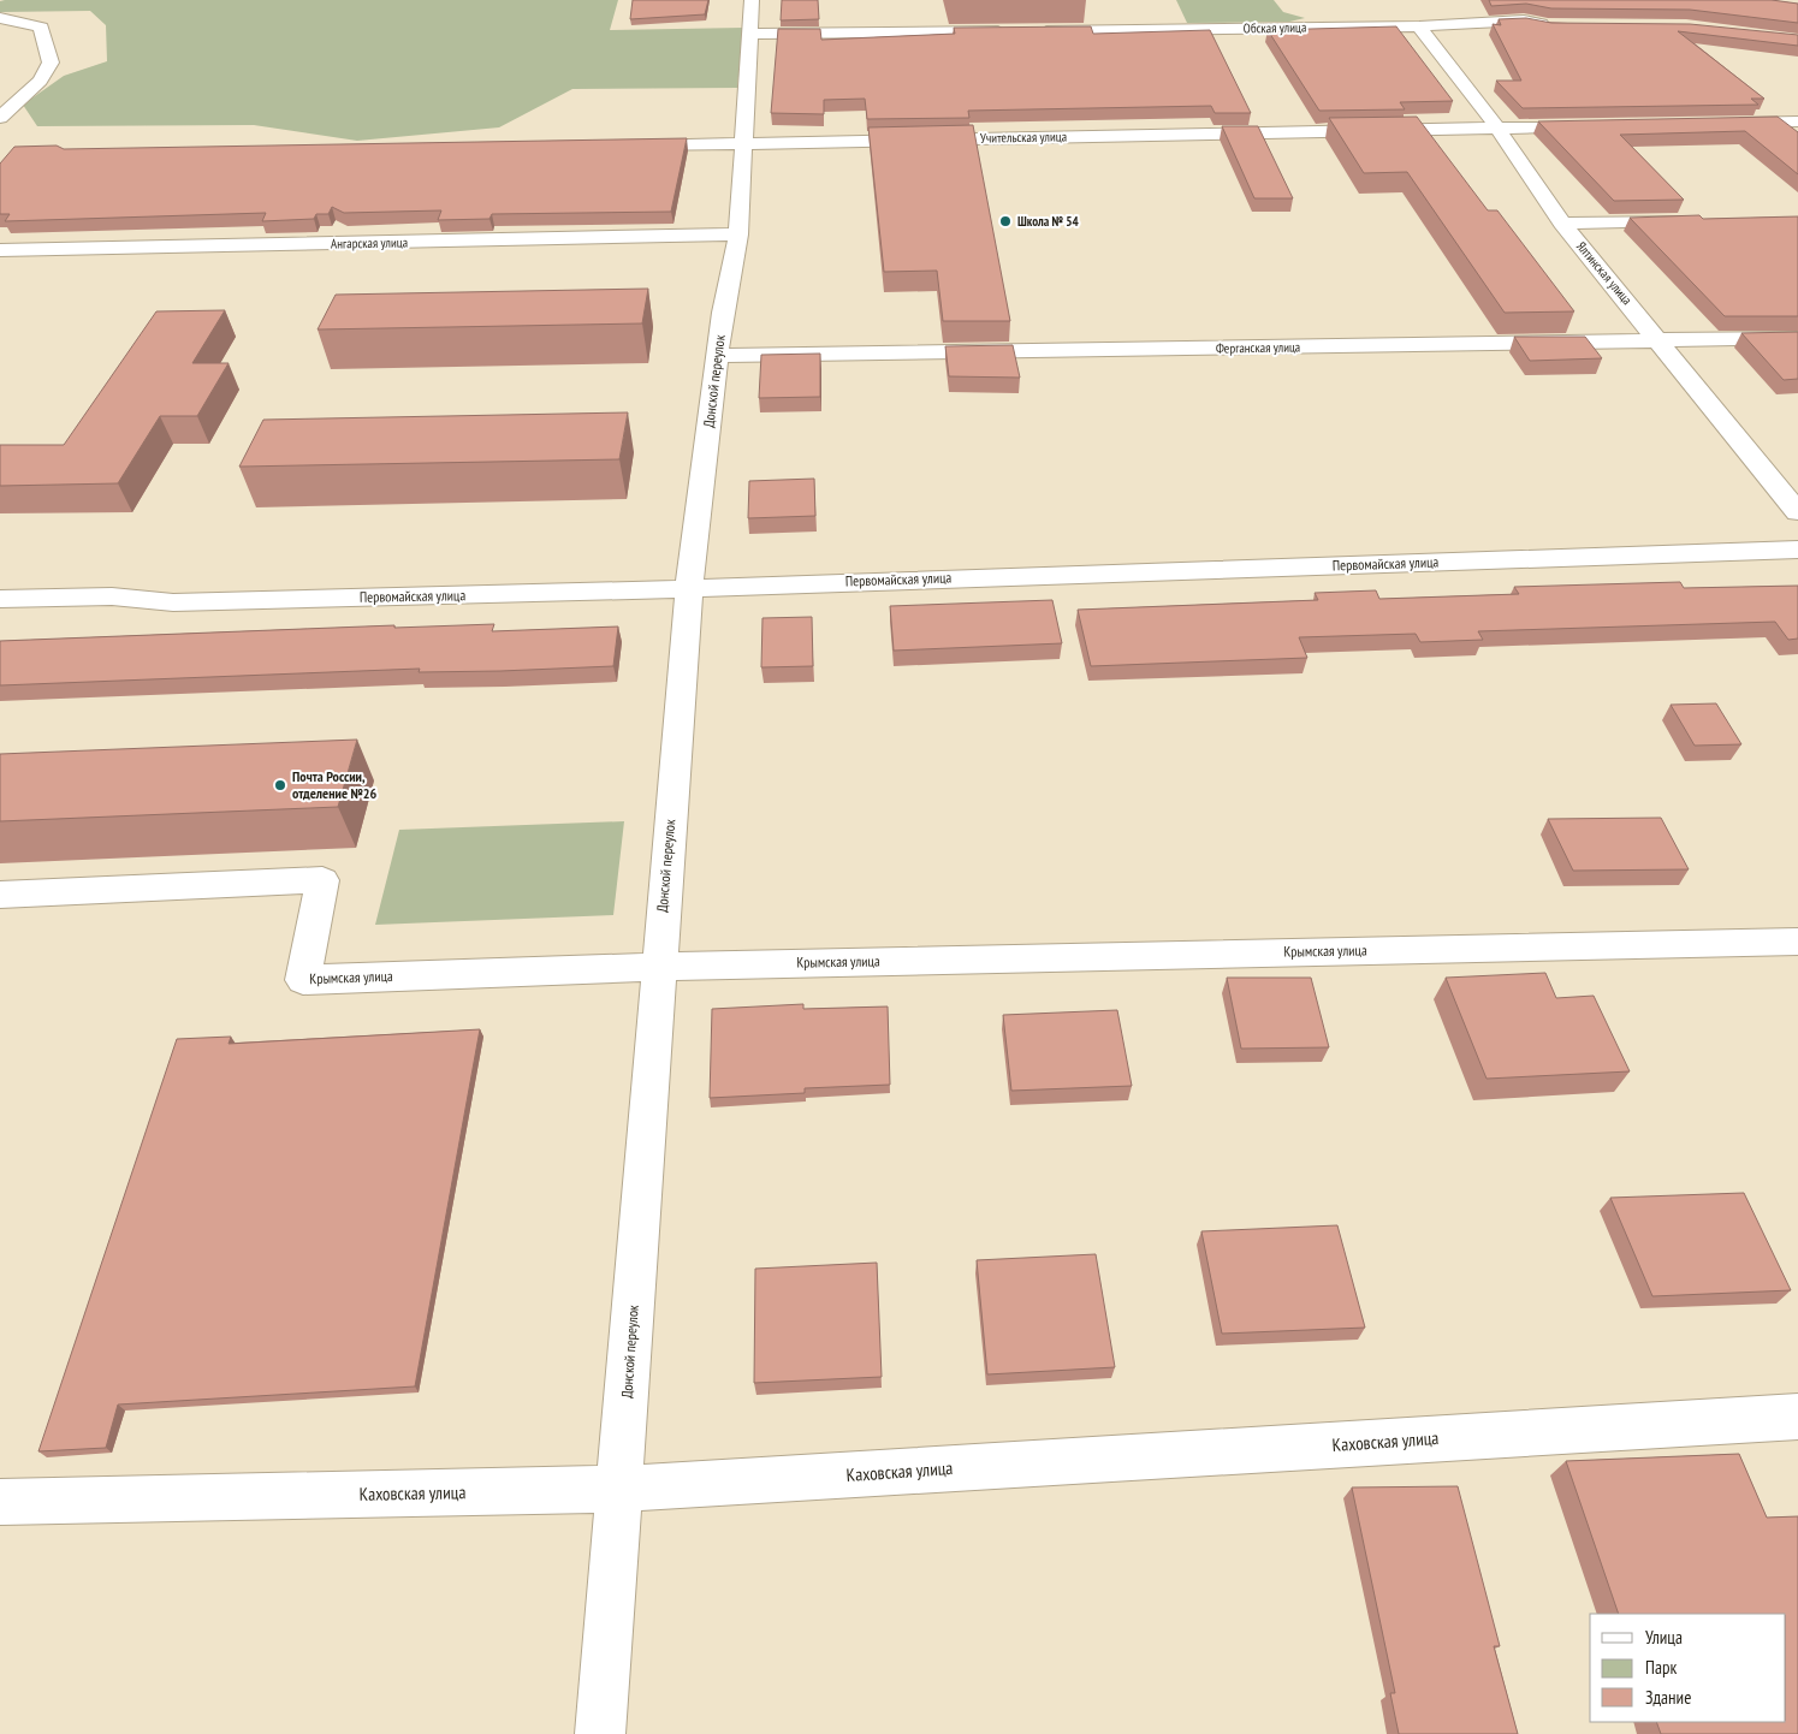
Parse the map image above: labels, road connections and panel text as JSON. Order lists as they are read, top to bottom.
{
  "streets": {
    "street": [
      "Обская улица",
      "Учительская улица",
      "Ангарская улица",
      "Ялтинская улица",
      "Ферганская улица",
      "Донской переулок",
      "Первомайская улица",
      "Крымская улица",
      "Каховская улица"
    ]
  },
  "crossings": [
    ["Обская улица", "Ялтинская улица"],
    ["Обская улица", "Донской переулок"],
    ["Учительская улица", "Ялтинская улица"],
    ["Учительская улица", "Донской переулок"],
    ["Ангарская улица", "Донской переулок"],
    ["Ялтинская улица", "Ферганская улица"],
    ["Ферганская улица", "Донской переулок"],
    ["Донской переулок", "Первомайская улица"],
    ["Донской переулок", "Крымская улица"],
    ["Донской переулок", "Каховская улица"]
  ],
  "places": ["Школа № 54", "Почта России, отделение №26"],
  "legend": ["Улица", "Парк", "Здание"]
}
